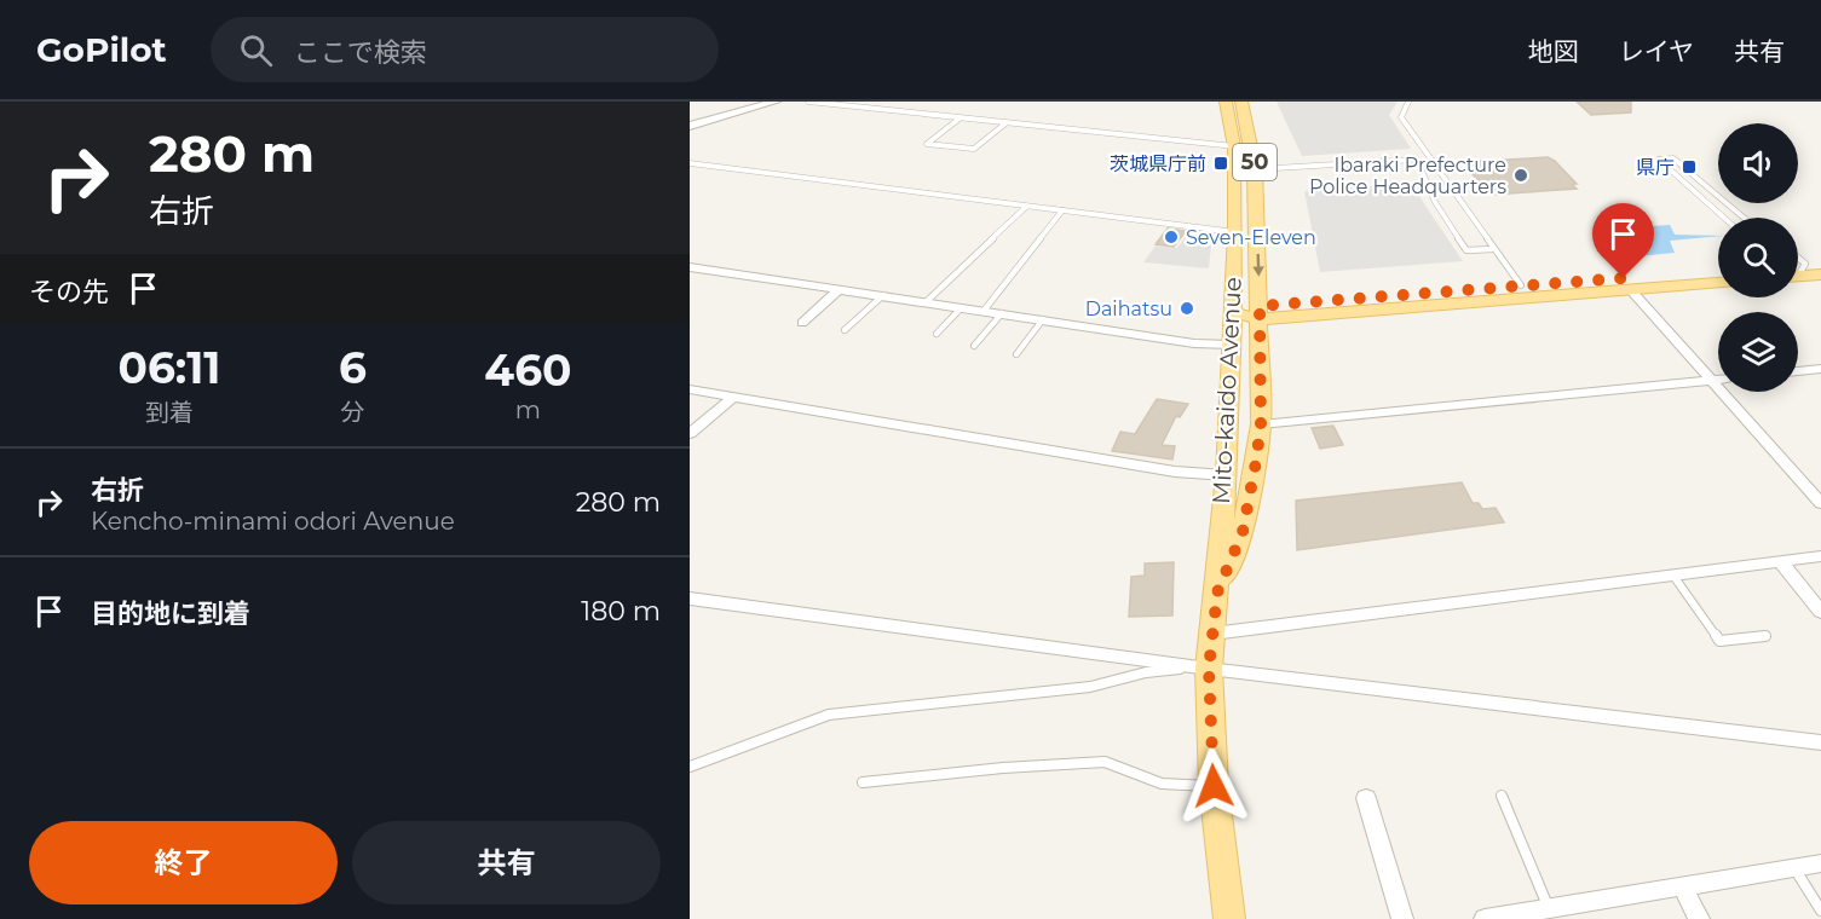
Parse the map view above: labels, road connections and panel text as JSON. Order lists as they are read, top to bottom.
{
  "streets": {
    "main road": ["50", "Mito-kaido Avenue"]
  },
  "places": {
    "transit": ["茨城県庁前", "県庁"],
    "other": ["Ibaraki Prefecture Police Headquarters", "Seven-Eleven", "Daihatsu"]
  },
  "page": {
    "header": "GoPilot",
    "search": "ここで検索",
    "nav": ["地図", "レイヤ", "共有"],
    "turn": ["280 m", "右折"],
    "then": "その先",
    "eta": [
      "06:11",
      "到着",
      "6",
      "分",
      "460",
      "m"
    ],
    "list": [
      {
        "name": "右折",
        "note": "Kencho-minami odori Avenue",
        "value": "280 m"
      },
      {
        "name": "目的地に到着",
        "value": "180 m"
      }
    ],
    "buttons": ["終了", "共有"]
  }
}
